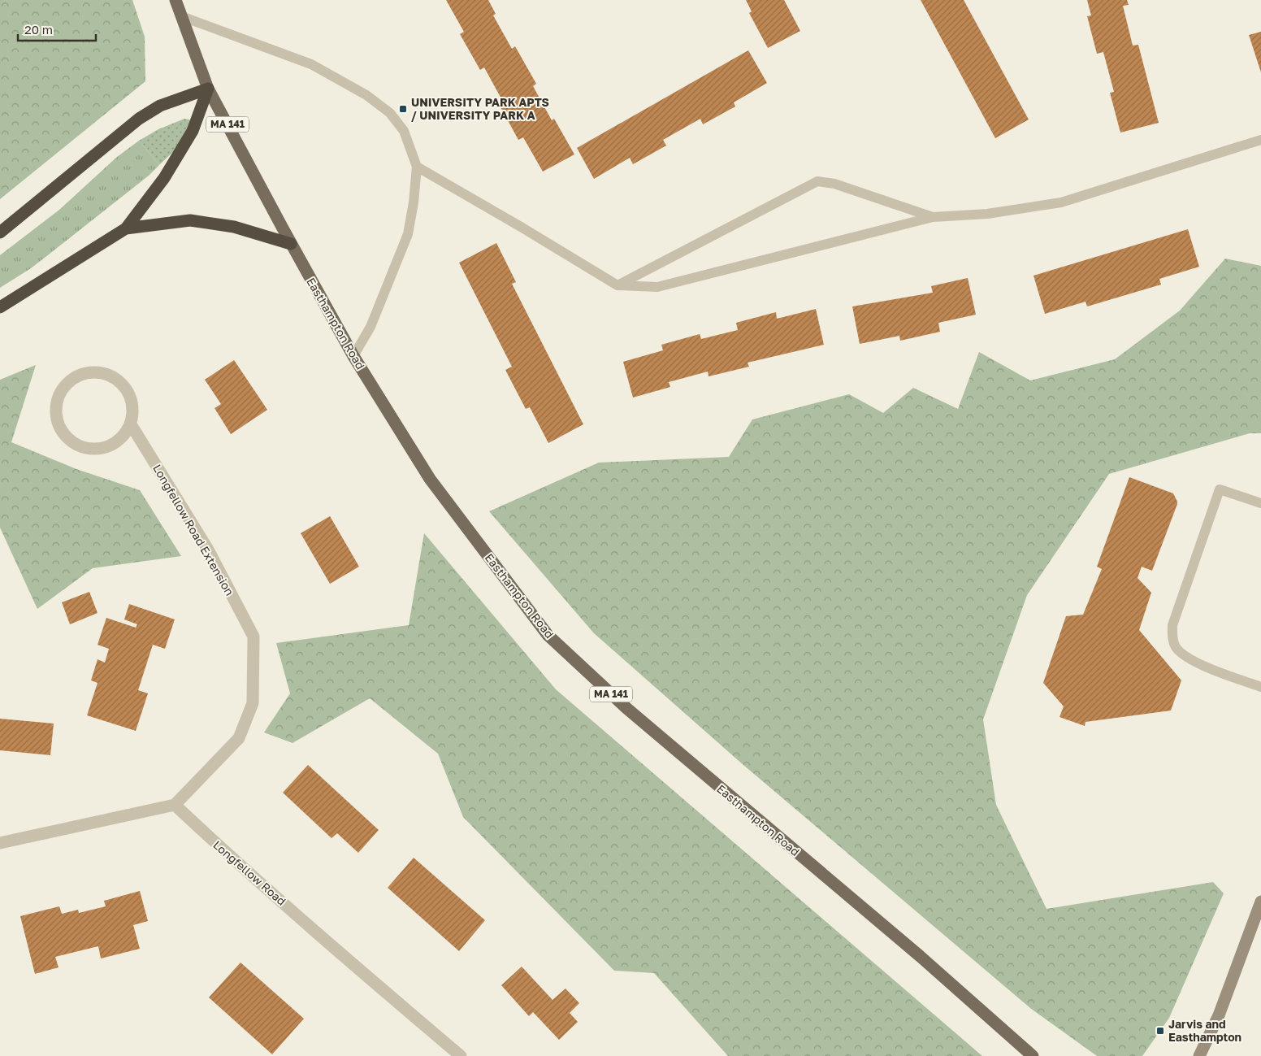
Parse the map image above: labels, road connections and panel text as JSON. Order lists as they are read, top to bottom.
{
  "streets": {
    "main road": ["MA 141", "Easthampton Road"],
    "street": ["Longfellow Road Extension", "Longfellow Road"]
  },
  "crossings": [
    ["Longfellow Road Extension", "Longfellow Road"]
  ],
  "places": {
    "transit": ["UNIVERSITY PARK APTS / UNIVERSITY PARK A", "Jarvis and Easthampton"]
  },
  "scale_bar": "20 m"
}
